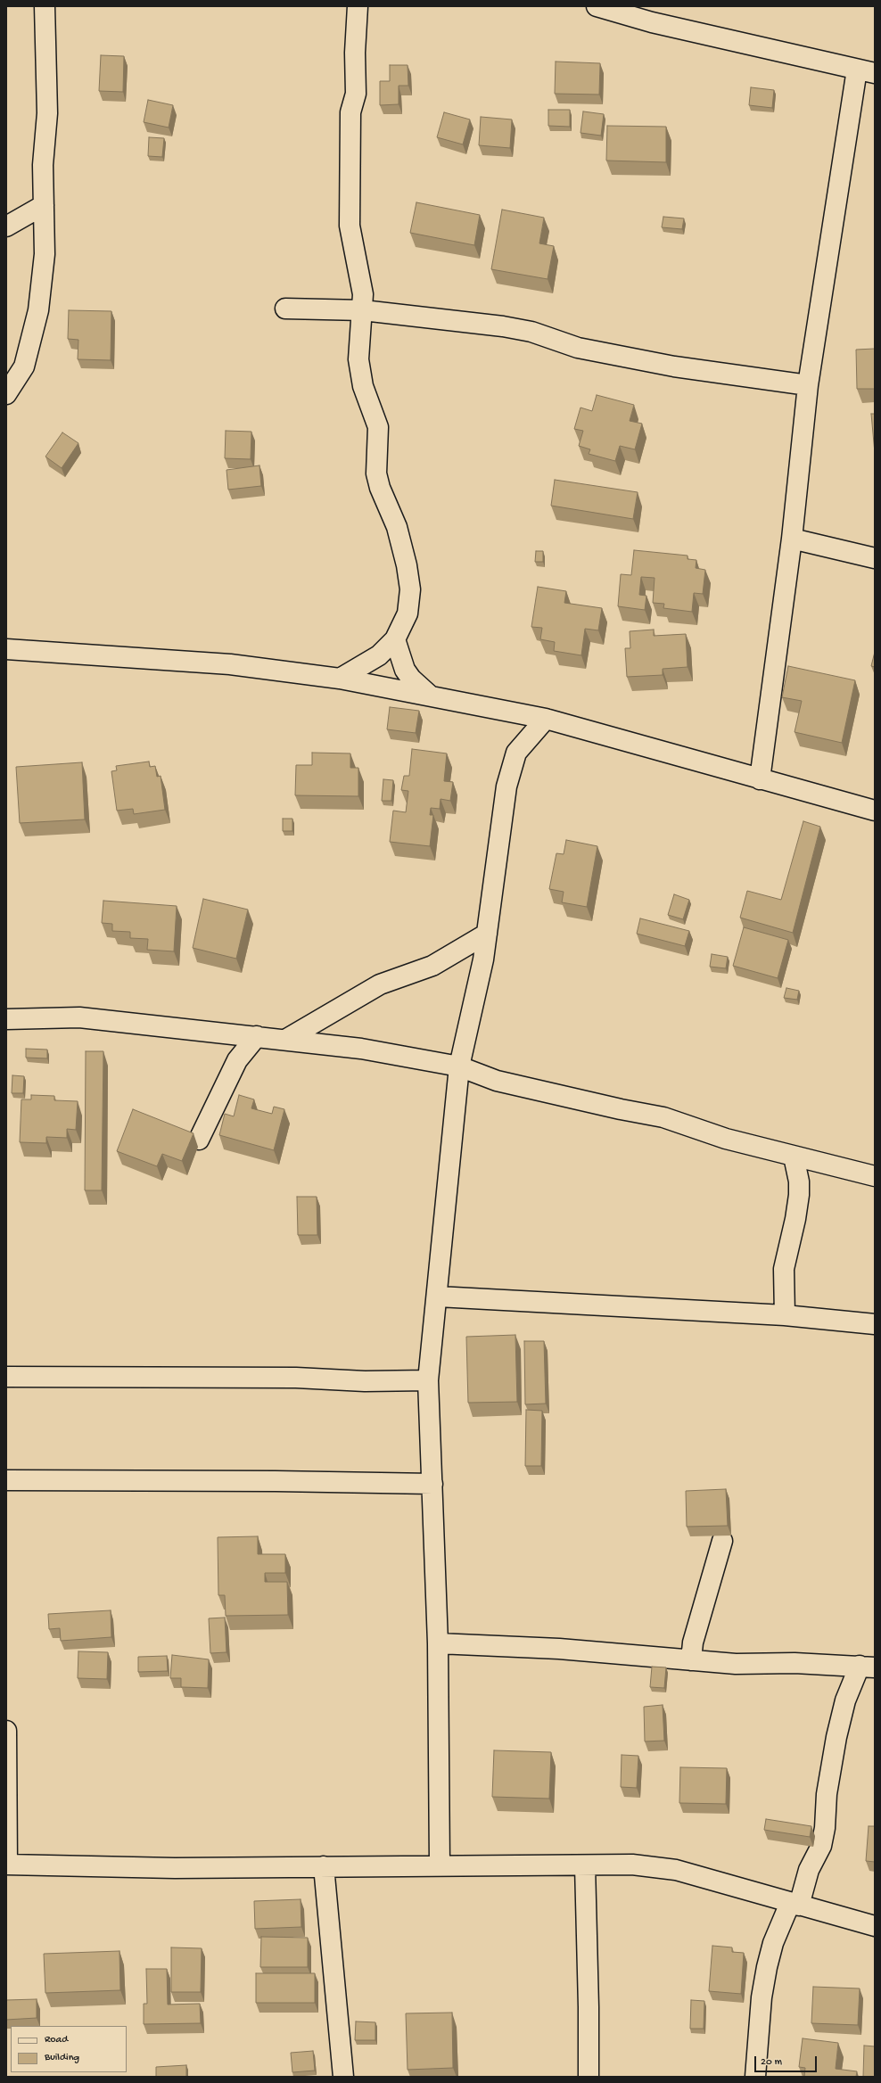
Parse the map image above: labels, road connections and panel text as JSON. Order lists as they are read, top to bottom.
{
  "legend": ["Road", "Building"],
  "scale_bar": "20 m"
}
